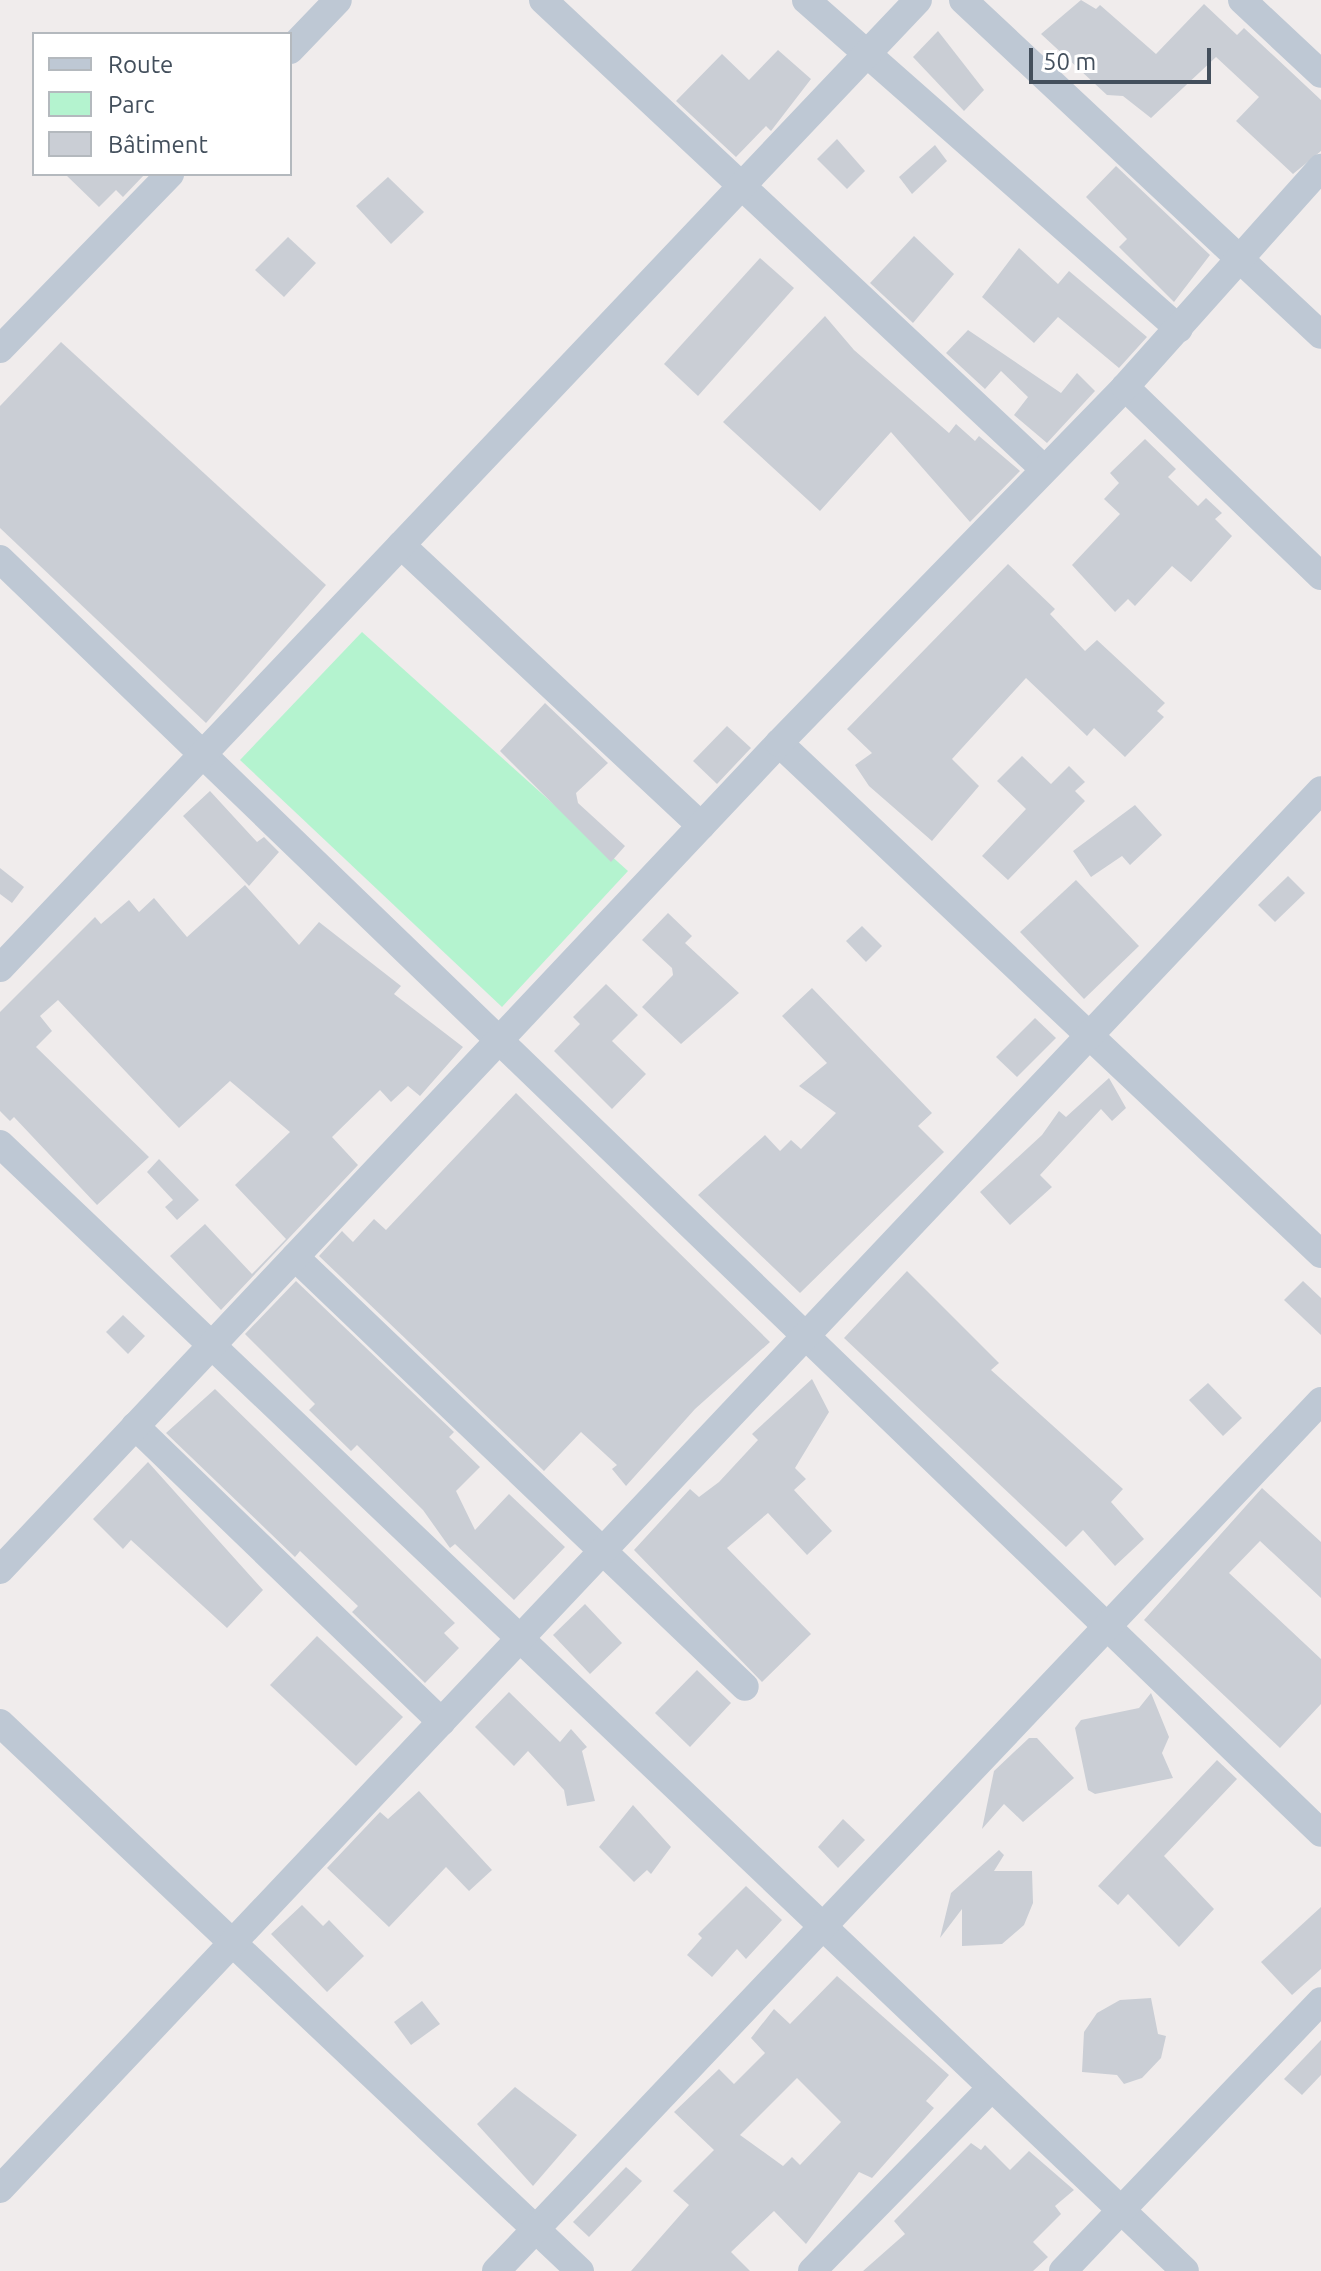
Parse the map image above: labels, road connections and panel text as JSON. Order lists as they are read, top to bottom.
{
  "legend": ["Route", "Parc", "Bâtiment"],
  "scale_bar": "50 m"
}
